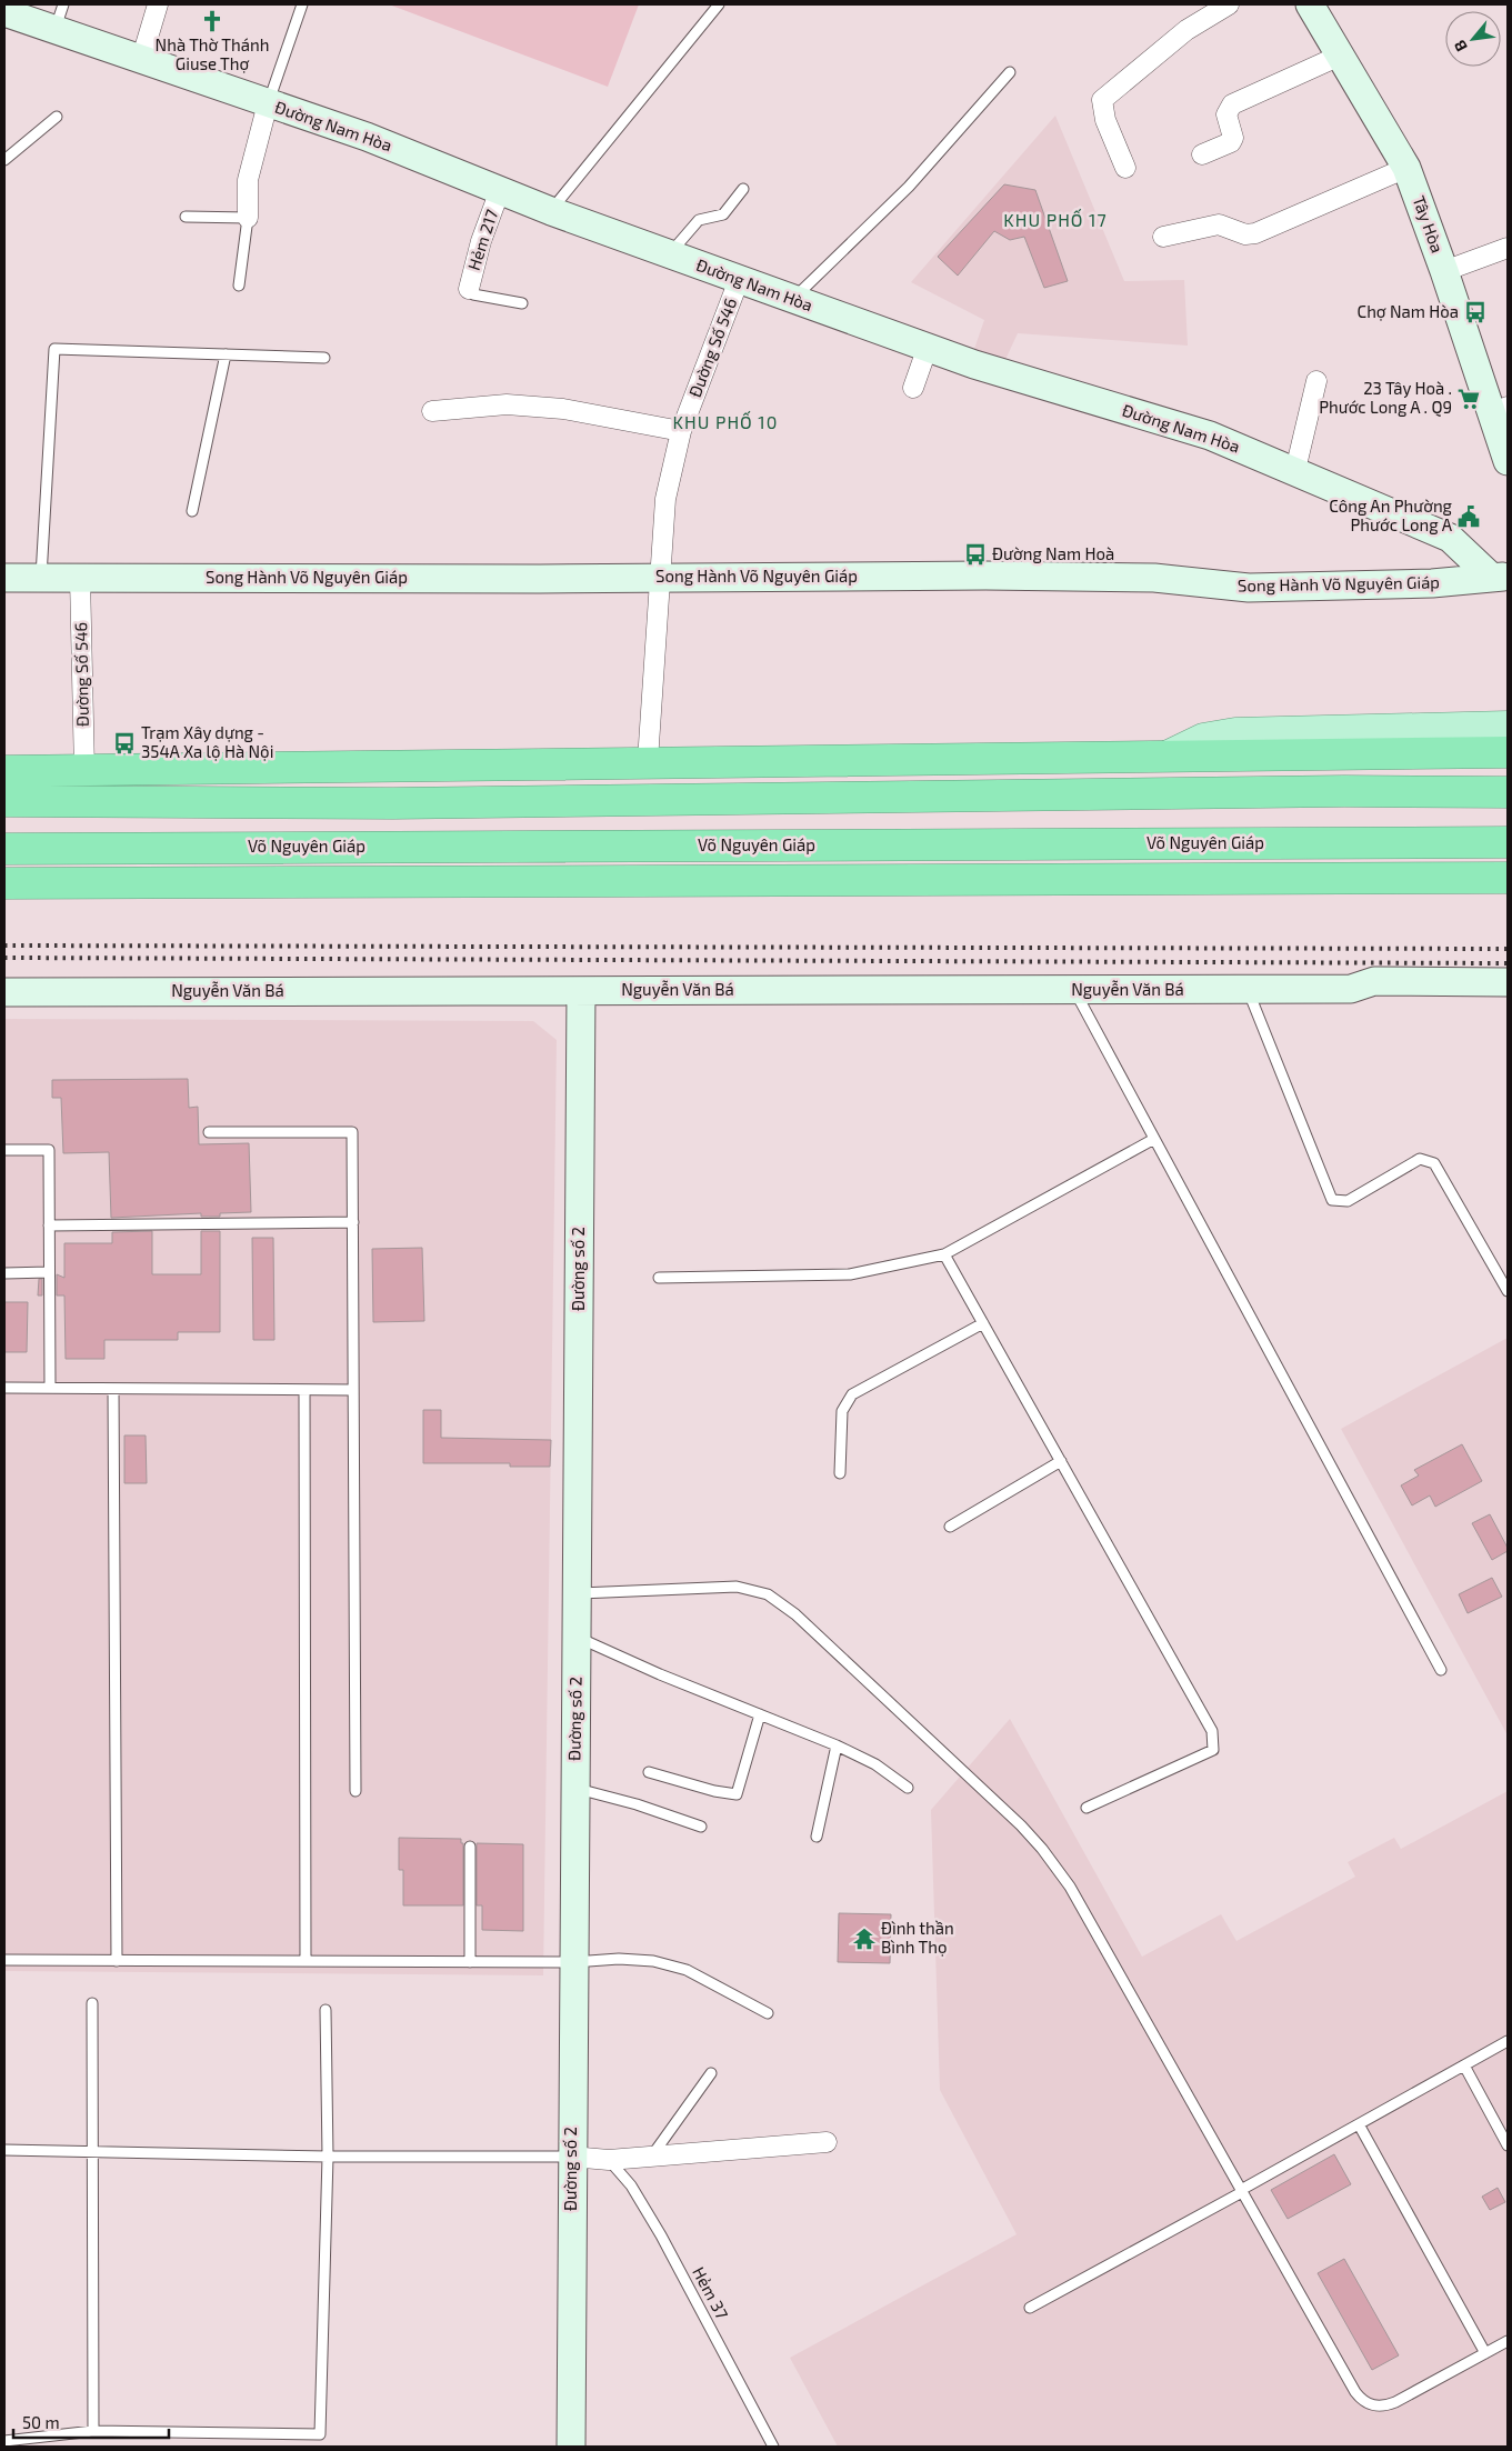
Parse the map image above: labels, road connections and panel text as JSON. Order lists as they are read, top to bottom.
{
  "streets": {
    "highway": ["Võ Nguyên Giáp"],
    "main road": [
      "Đường Nam Hòa",
      "Tây Hòa",
      "Song Hành Võ Nguyên Giáp",
      "Nguyễn Văn Bá",
      "Đường số 2"
    ],
    "street": ["Hẻm 217", "Đường Số 546"],
    "lane": ["Hẻm 37"]
  },
  "crossings": [
    ["Đường Nam Hòa", "Hẻm 217"],
    ["Đường Nam Hòa", "Đường Số 546"],
    ["Đường Nam Hòa", "Song Hành Võ Nguyên Giáp"],
    ["Đường Số 546", "Song Hành Võ Nguyên Giáp"],
    ["Nguyễn Văn Bá", "Đường số 2"]
  ],
  "districts": ["KHU PHỐ 17", "KHU PHỐ 10"],
  "places": {
    "church": ["Nhà Thờ Thánh Giuse Thợ"],
    "bus stop": ["Chợ Nam Hòa", "Đường Nam Hoà", "Trạm Xây dựng - 354A Xa lộ Hà Nội"],
    "supermarket": ["23 Tây Hoà . Phước Long A . Q9"],
    "public building": ["Công An Phường Phước Long A"],
    "temple": ["Đình thần Bình Thọ"]
  },
  "scale_bar": "50 m",
  "north": "bottom left"
}
